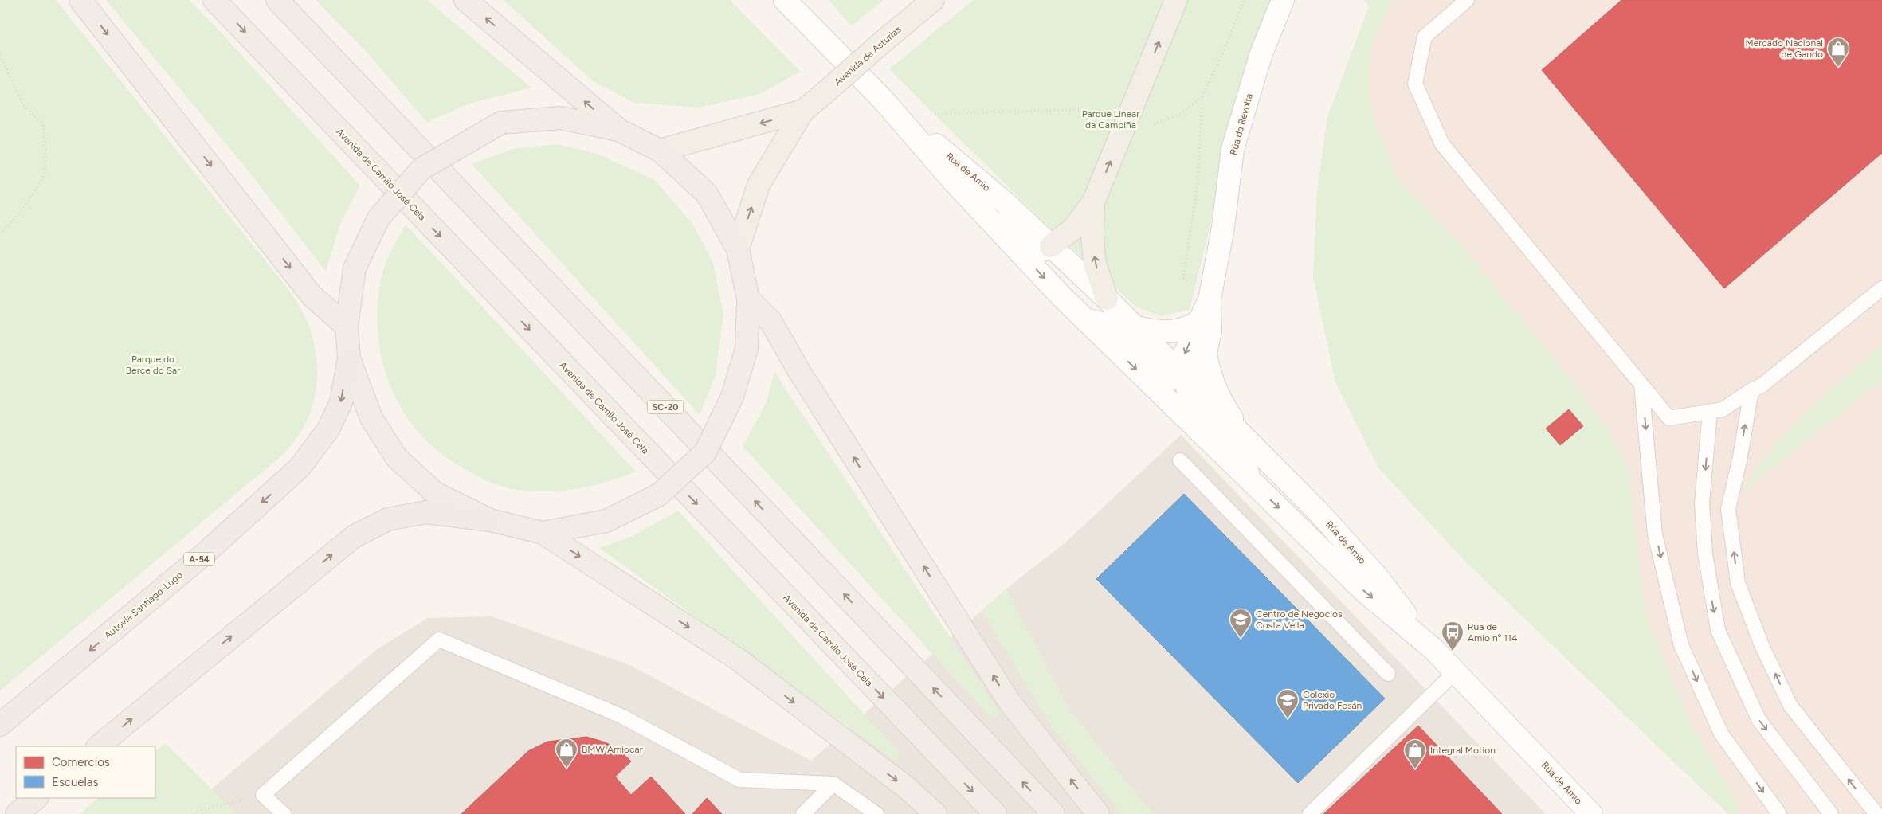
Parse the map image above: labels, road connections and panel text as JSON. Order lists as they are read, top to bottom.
{
  "streets": {
    "highway": [
      "Avenida de Camilo José Cela",
      "SC-20",
      "A-54",
      "Autovía Santiago-Lugo"
    ],
    "main road": ["Avenida de Asturias"],
    "street": ["Rúa da Revolta", "Rúa de Amio"]
  },
  "crossings": [
    ["Rúa da Revolta", "Rúa de Amio"]
  ],
  "parks": ["Parque Linear da Campiña", "Parque do Berce do Sar"],
  "places": {
    "shop": ["Mercado Nacional de Gando", "BMW Amiocar", "Integral Motion"],
    "school or university": ["Centro de Negocios Costa Vella", "Colexio Privado Fesán"],
    "bus stop": ["Rúa de Amio nº 114"]
  },
  "legend": ["Comercios", "Escuelas"]
}
